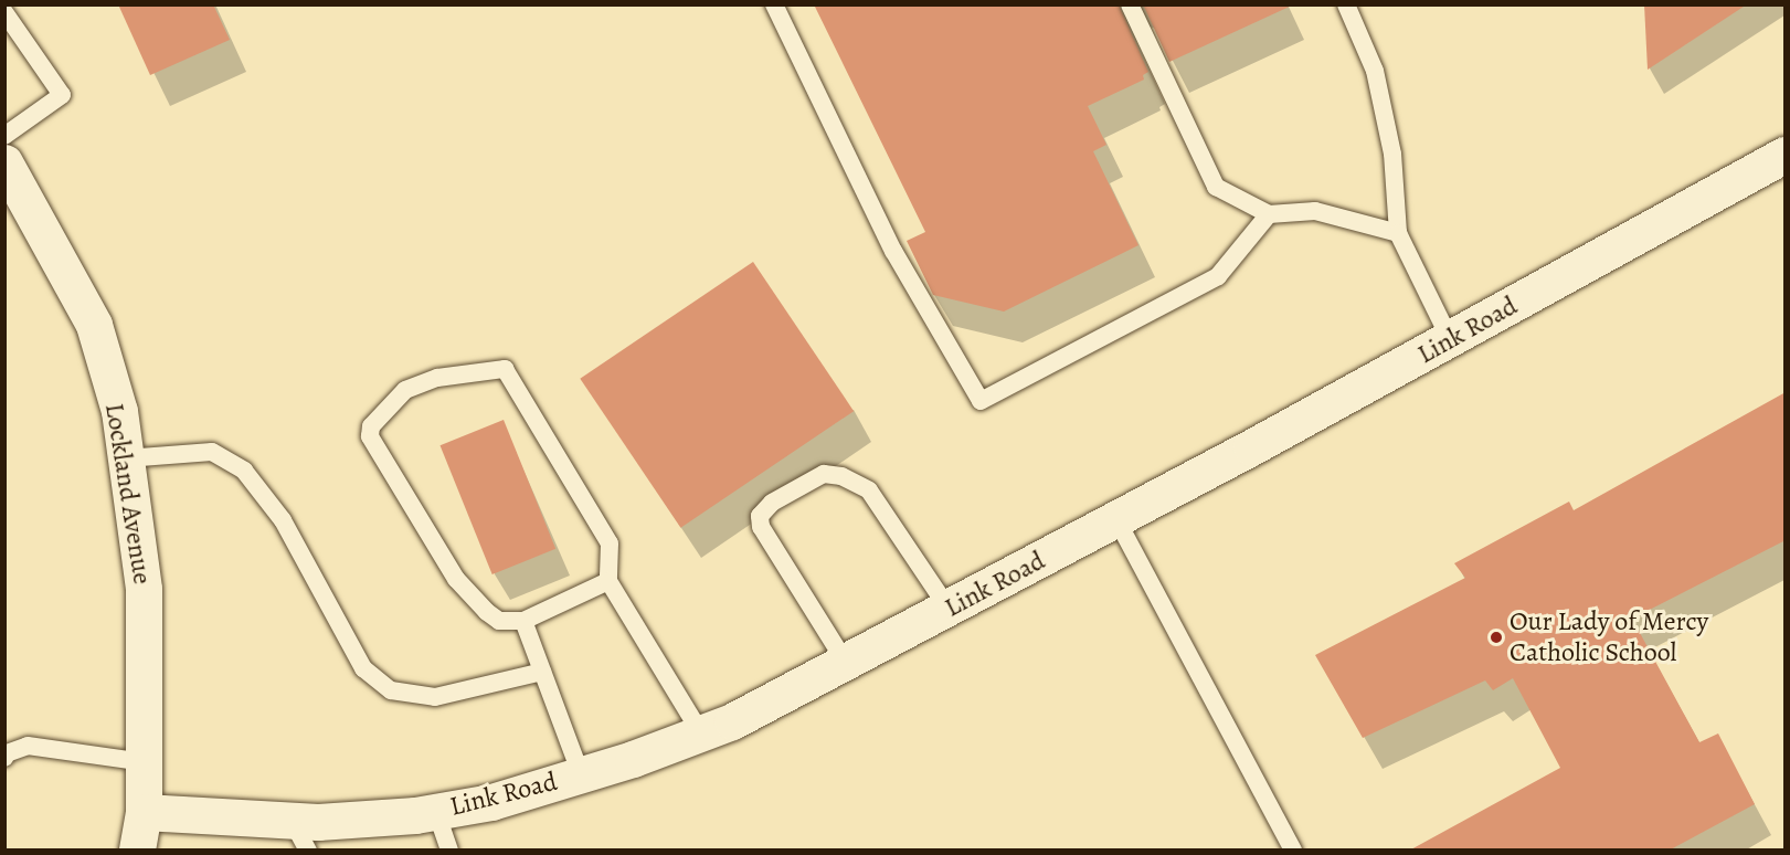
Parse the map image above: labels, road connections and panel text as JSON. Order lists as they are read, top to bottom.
{
  "streets": {
    "street": ["Link Road", "Lockland Avenue"]
  },
  "crossings": [
    ["Link Road", "Lockland Avenue"]
  ],
  "places": ["Our Lady of Mercy Catholic School"]
}
